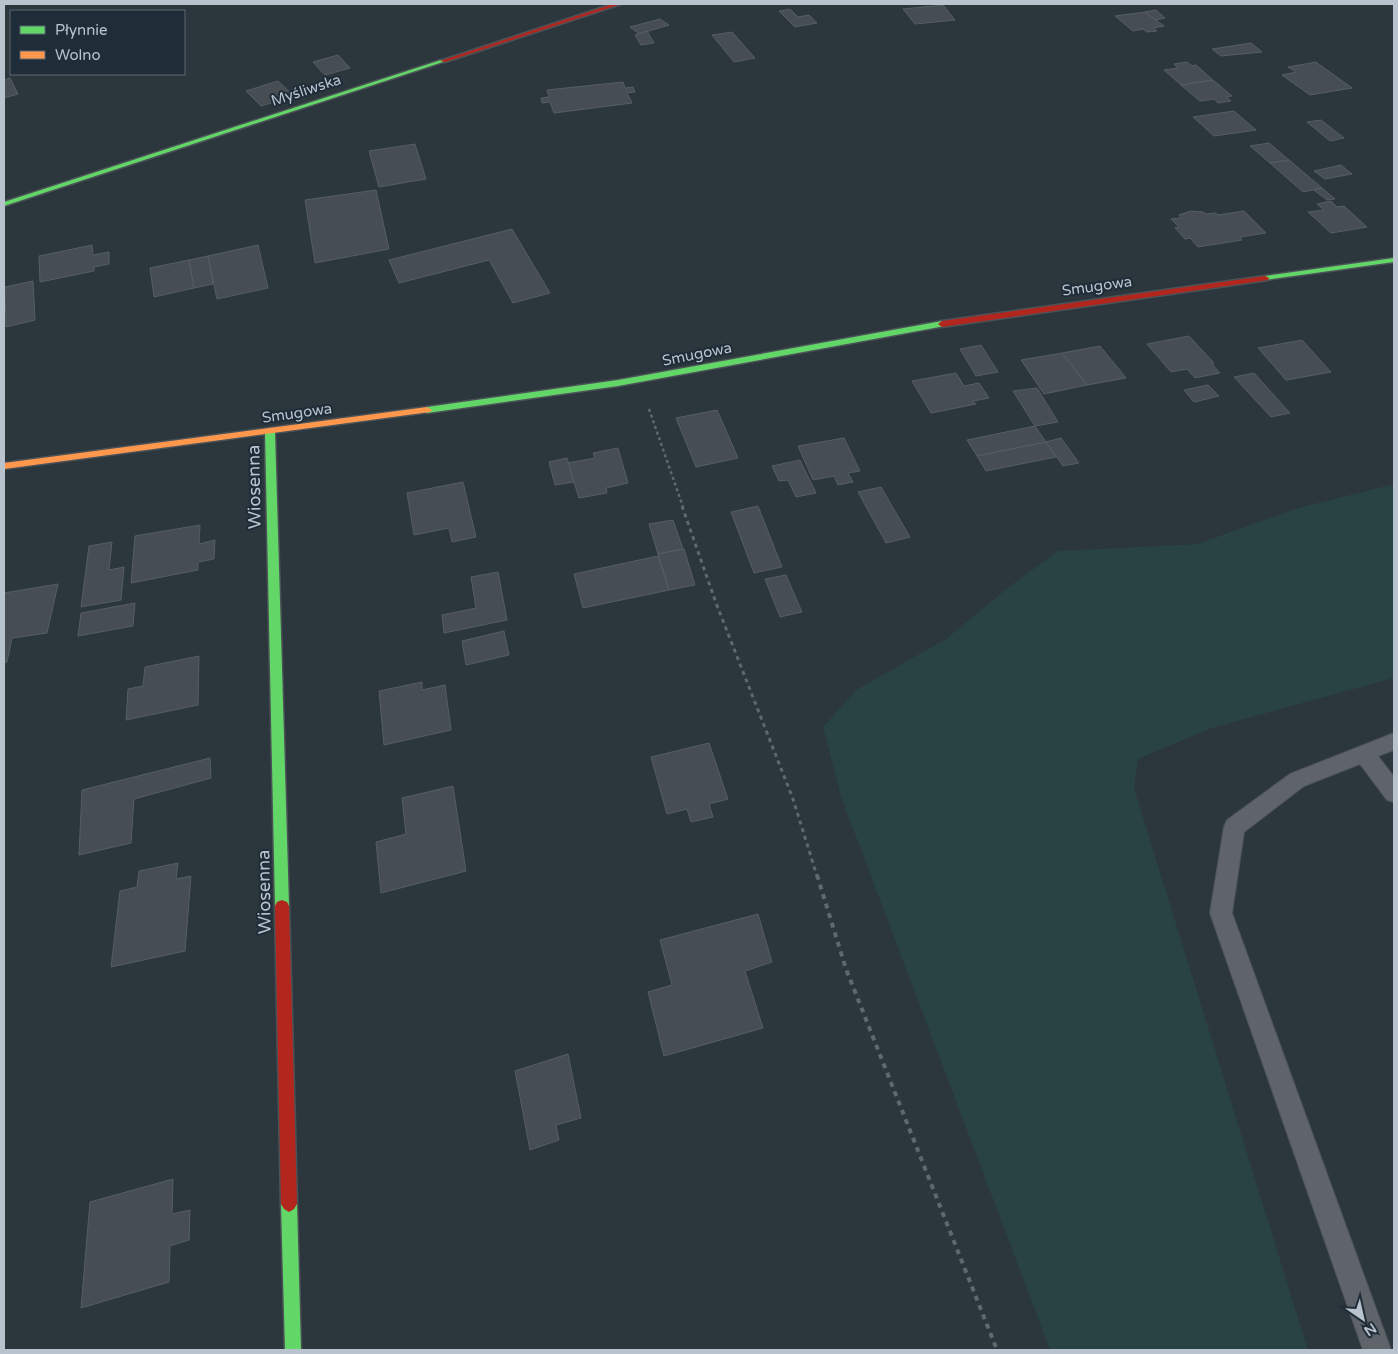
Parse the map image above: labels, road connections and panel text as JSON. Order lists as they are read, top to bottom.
{
  "streets": {
    "street": ["Myśliwska", "Smugowa", "Wiosenna"]
  },
  "crossings": [
    ["Smugowa", "Wiosenna"]
  ],
  "legend": ["Płynnie", "Wolno"],
  "north": "bottom right"
}
